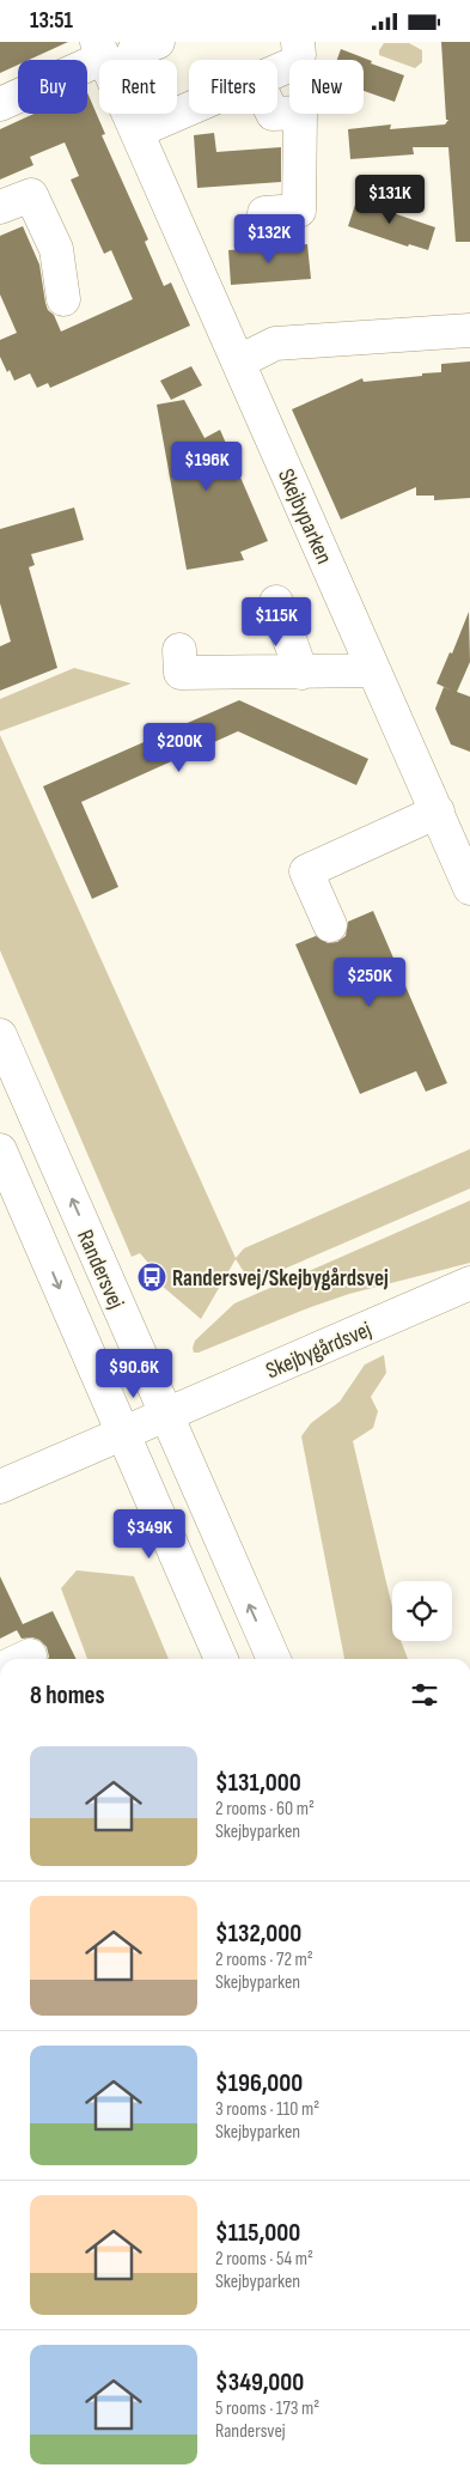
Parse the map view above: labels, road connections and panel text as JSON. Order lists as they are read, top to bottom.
{
  "streets": {
    "street": ["Skejbyparken", "Randersvej", "Skejbygårdsvej"]
  },
  "crossings": [
    ["Randersvej", "Skejbygårdsvej"]
  ],
  "places": {
    "bus stop": ["Randersvej/Skejbygårdsvej"]
  },
  "page": {
    "status": "13:51",
    "chip": [
      "Buy",
      "Rent",
      "Filters",
      "New"
    ],
    "price": [
      "$131K",
      "$132K",
      "$196K",
      "$115K",
      "$200K",
      "$250K",
      "$90.6K",
      "$349K"
    ],
    "heading": "8 homes",
    "list": [
      {
        "name": "$131,000",
        "note": "2 rooms · 60 m² · Skejbyparken"
      },
      {
        "name": "$132,000",
        "note": "2 rooms · 72 m² · Skejbyparken"
      },
      {
        "name": "$196,000",
        "note": "3 rooms · 110 m² · Skejbyparken"
      },
      {
        "name": "$115,000",
        "note": "2 rooms · 54 m² · Skejbyparken"
      },
      {
        "name": "$349,000",
        "note": "5 rooms · 173 m² · Randersvej"
      }
    ]
  }
}
